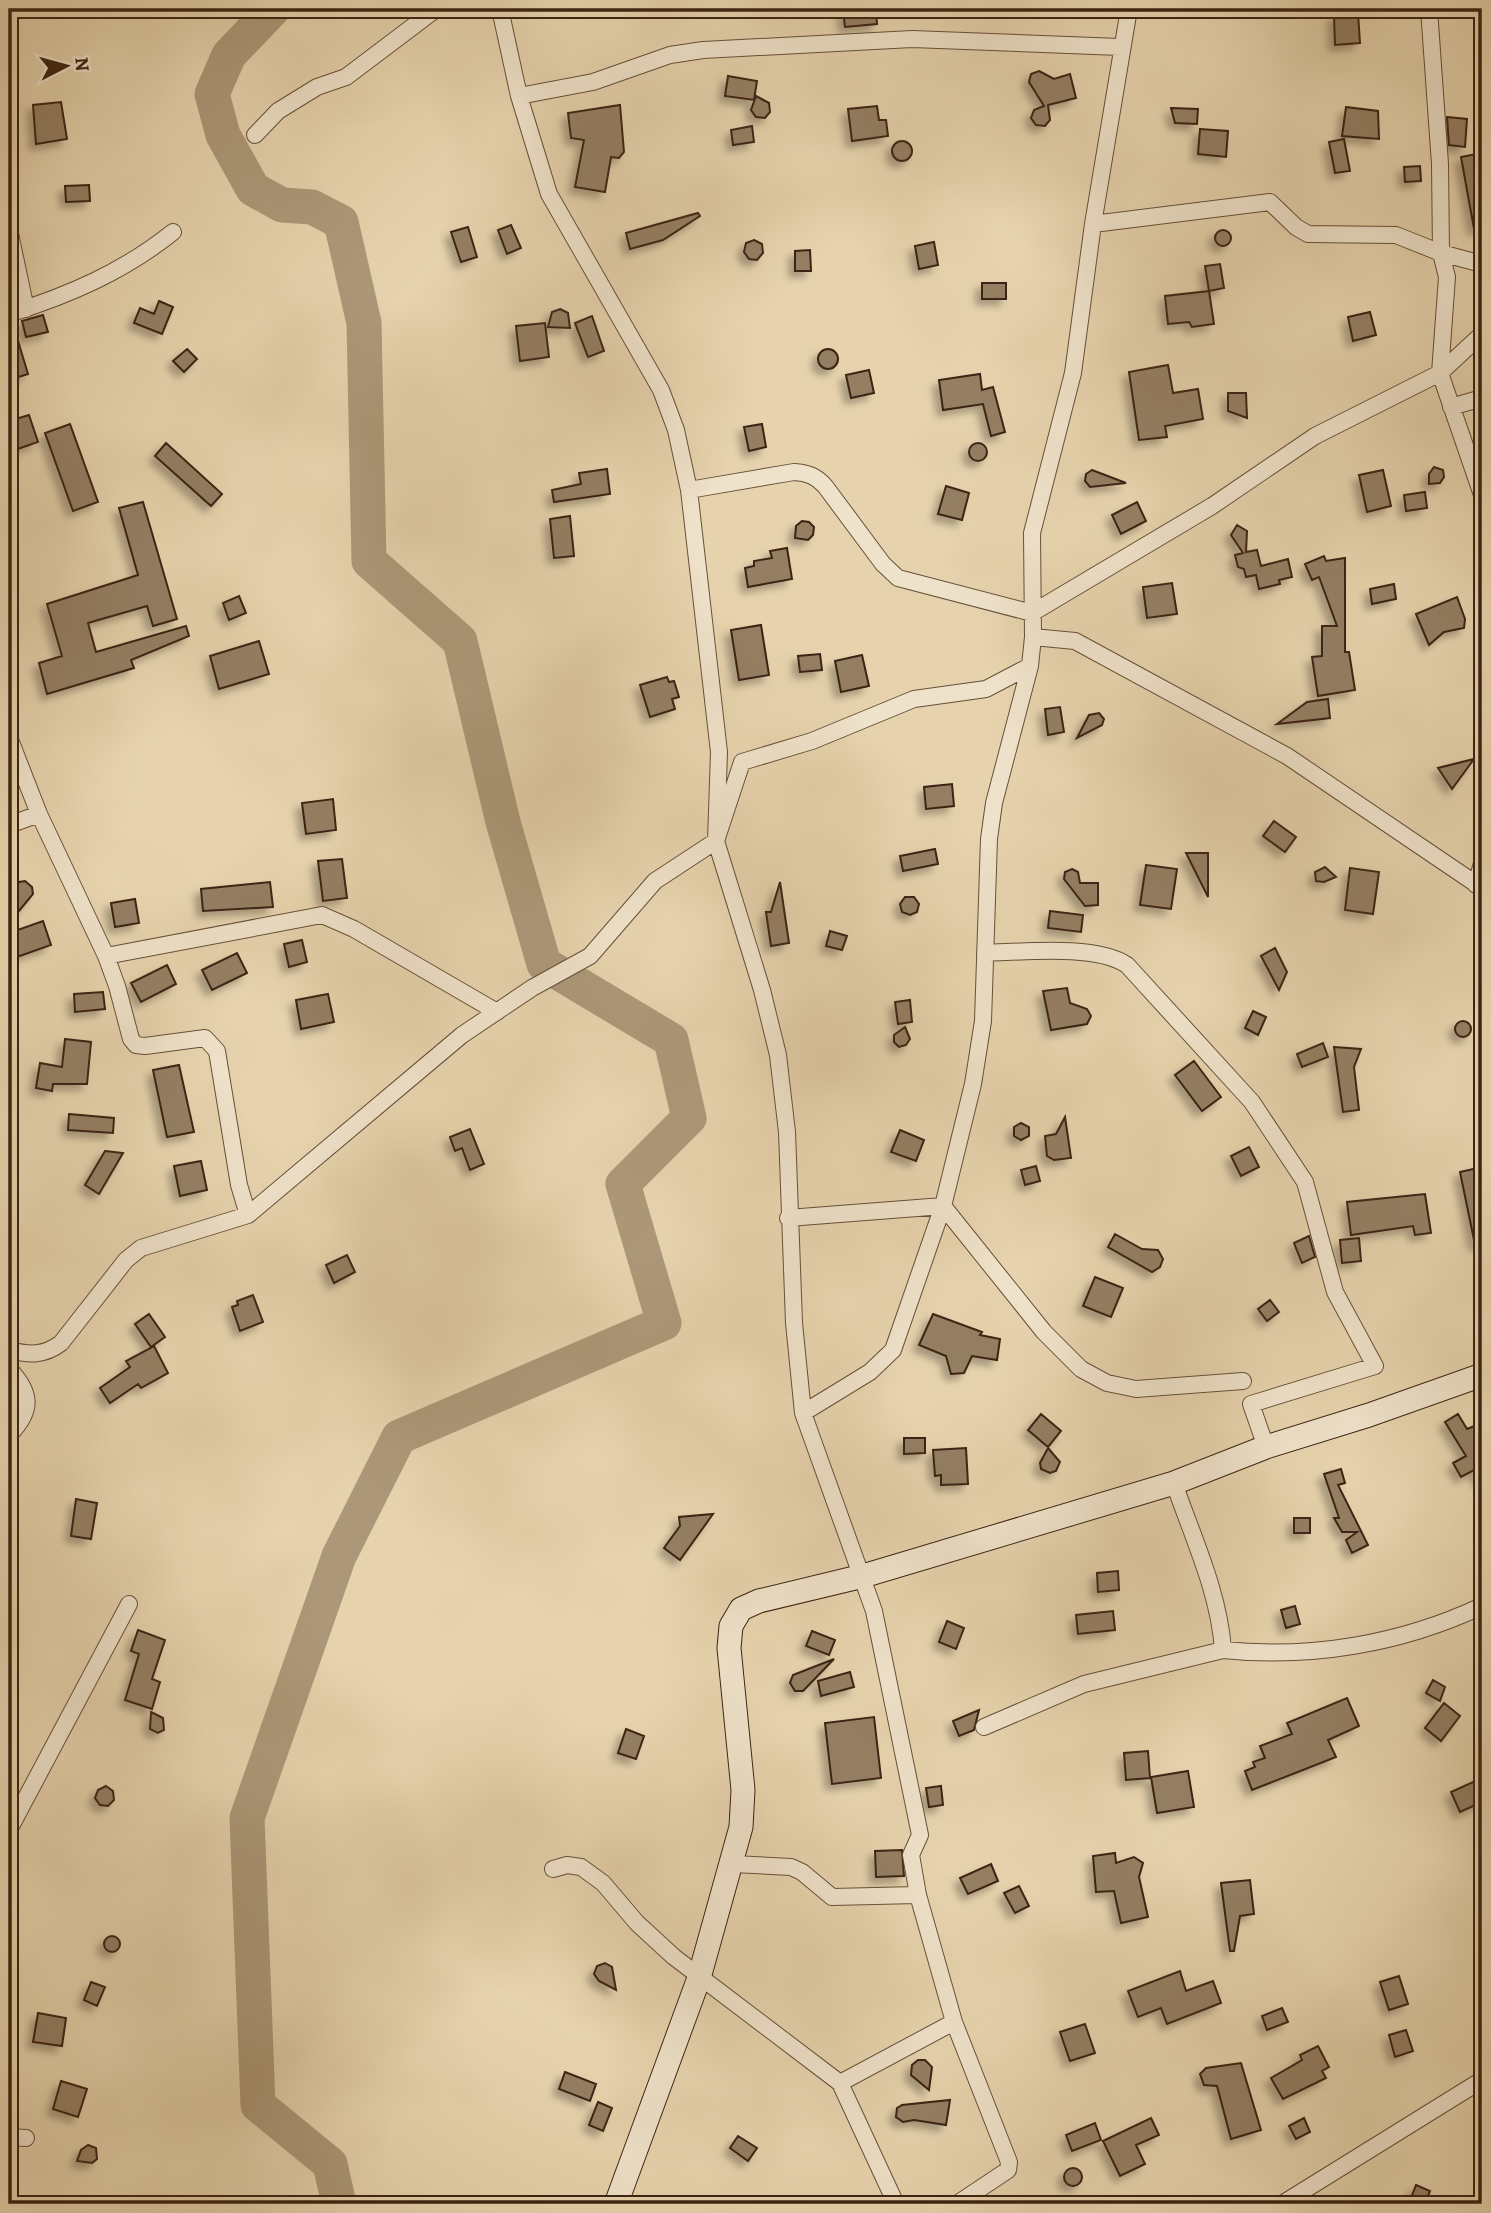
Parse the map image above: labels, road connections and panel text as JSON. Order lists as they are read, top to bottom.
{
  "north": "right"
}
